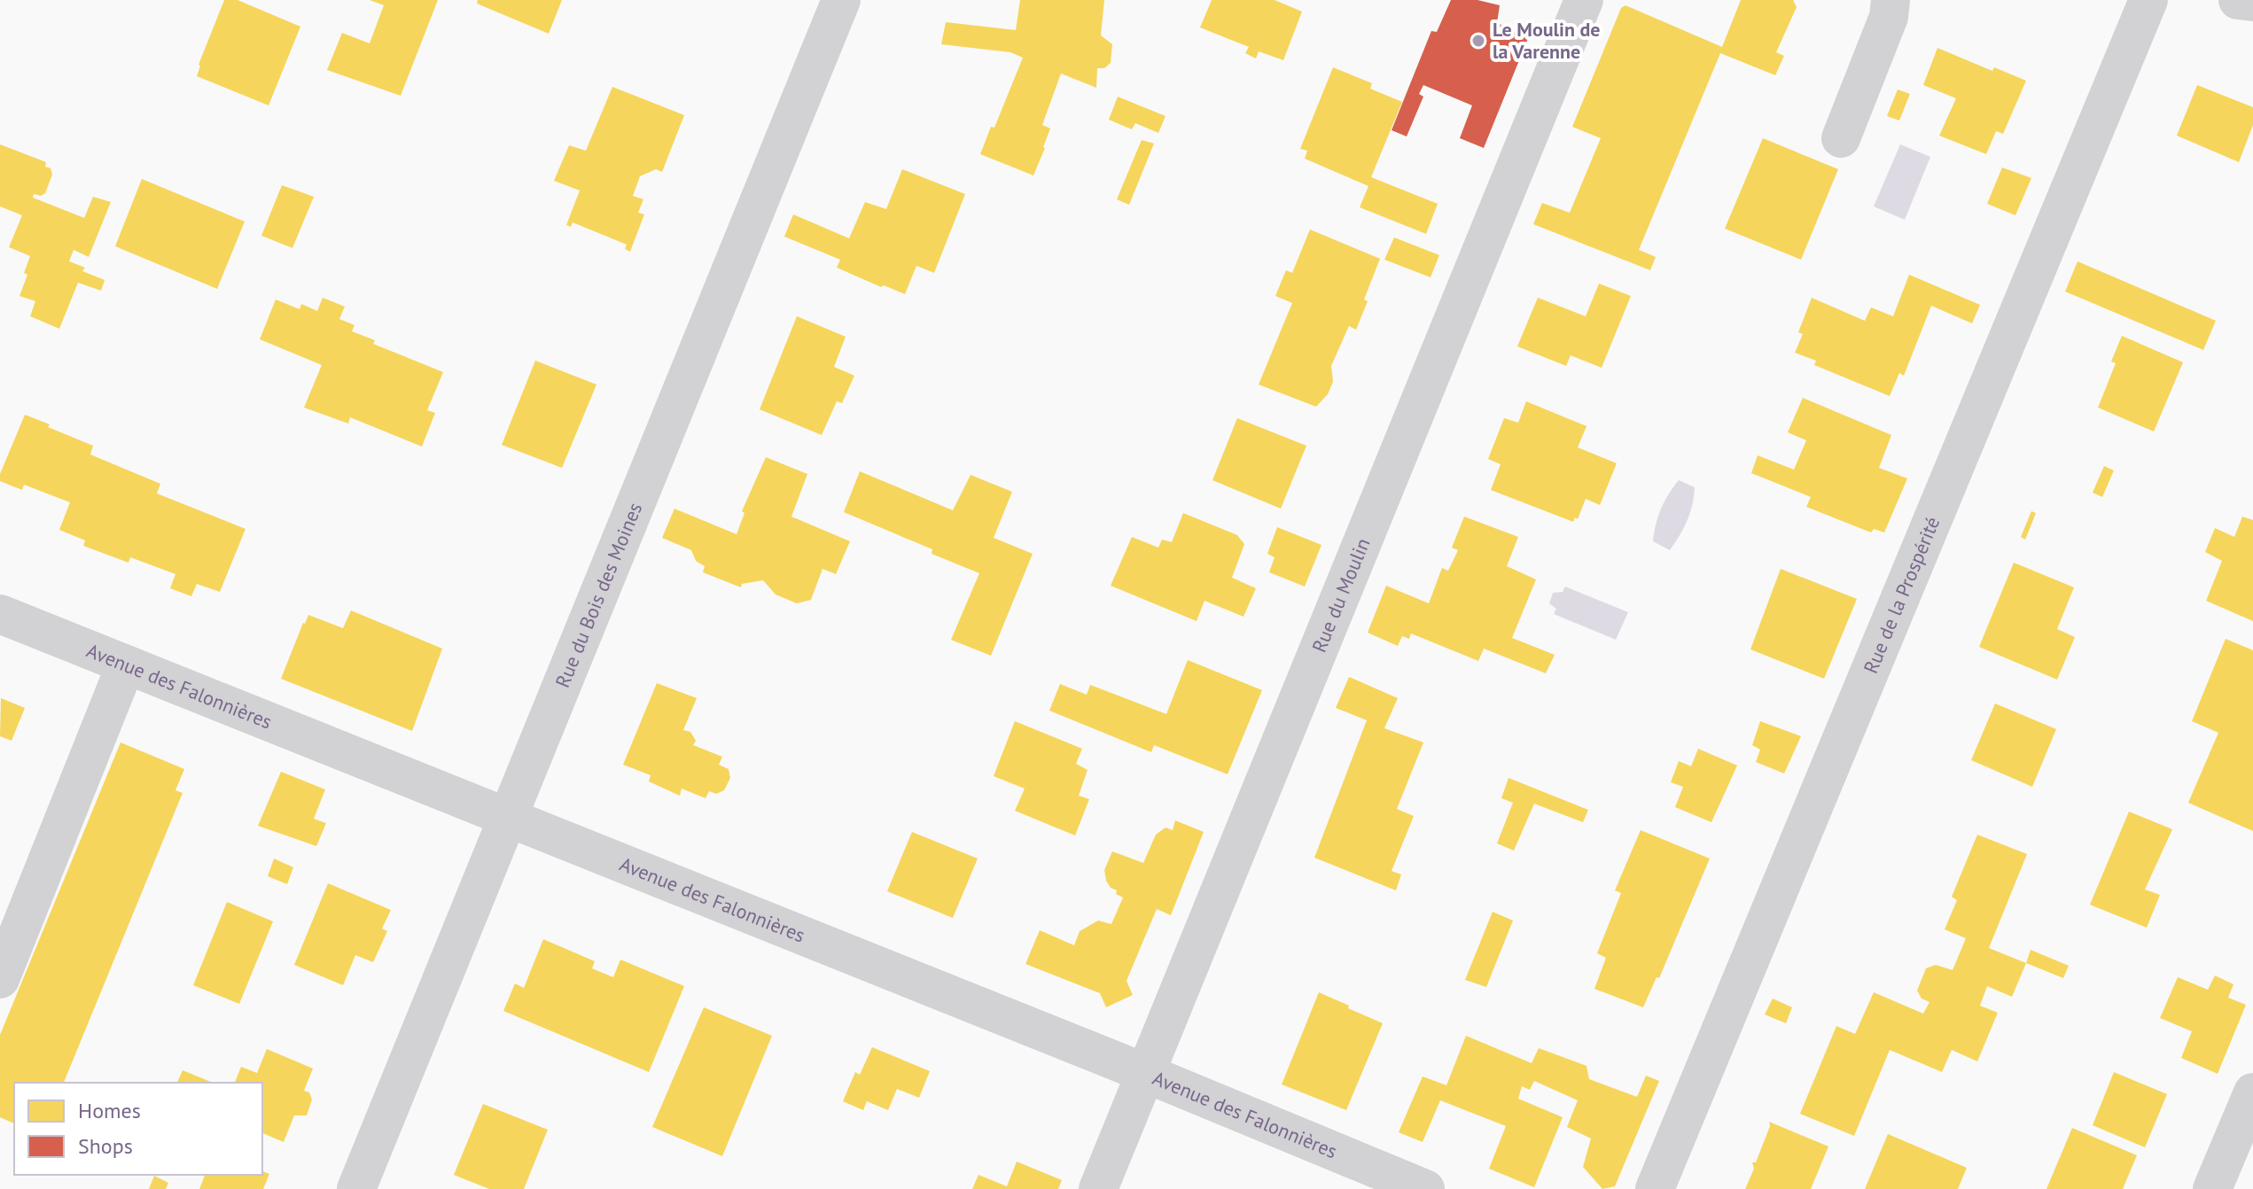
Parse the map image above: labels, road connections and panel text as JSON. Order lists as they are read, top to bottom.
{
  "streets": {
    "street": [
      "Rue du Bois des Moines",
      "Rue du Moulin",
      "Rue de la Prospérité",
      "Avenue des Falonnières"
    ]
  },
  "crossings": [
    ["Rue du Bois des Moines", "Avenue des Falonnières"],
    ["Rue du Moulin", "Avenue des Falonnières"]
  ],
  "places": ["Le Moulin de la Varenne"],
  "legend": ["Homes", "Shops"]
}
